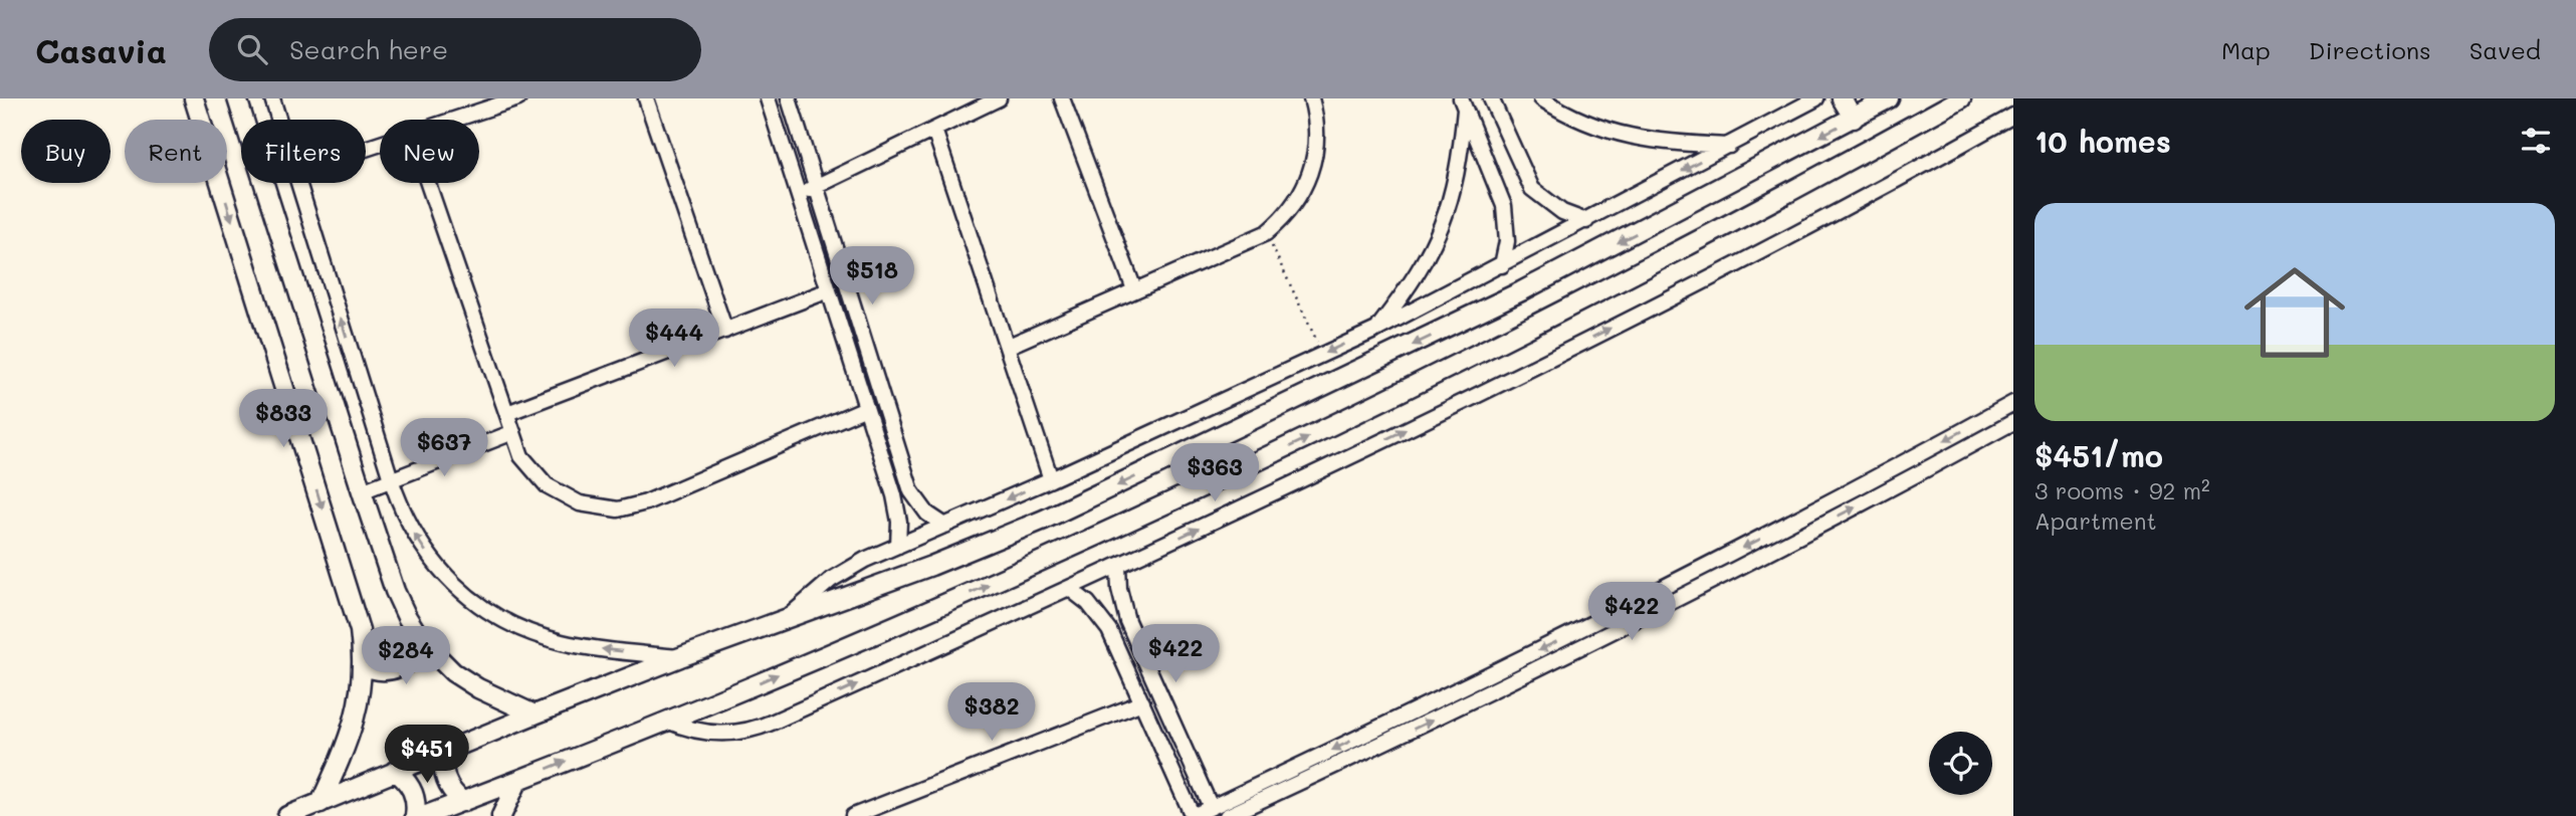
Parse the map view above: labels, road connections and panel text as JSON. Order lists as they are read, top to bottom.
{
  "page": {
    "header": "Casavia",
    "search": "Search here",
    "nav": ["Map", "Directions", "Saved"],
    "heading": "10 homes",
    "chip": [
      "Buy",
      "Rent",
      "Filters",
      "New"
    ],
    "list": [
      {
        "name": "$451/mo",
        "note": "3 rooms · 92 m² · Apartment"
      }
    ],
    "price": [
      "$518",
      "$444",
      "$833",
      "$637",
      "$363",
      "$422",
      "$422",
      "$284",
      "$382",
      "$451"
    ]
  }
}
